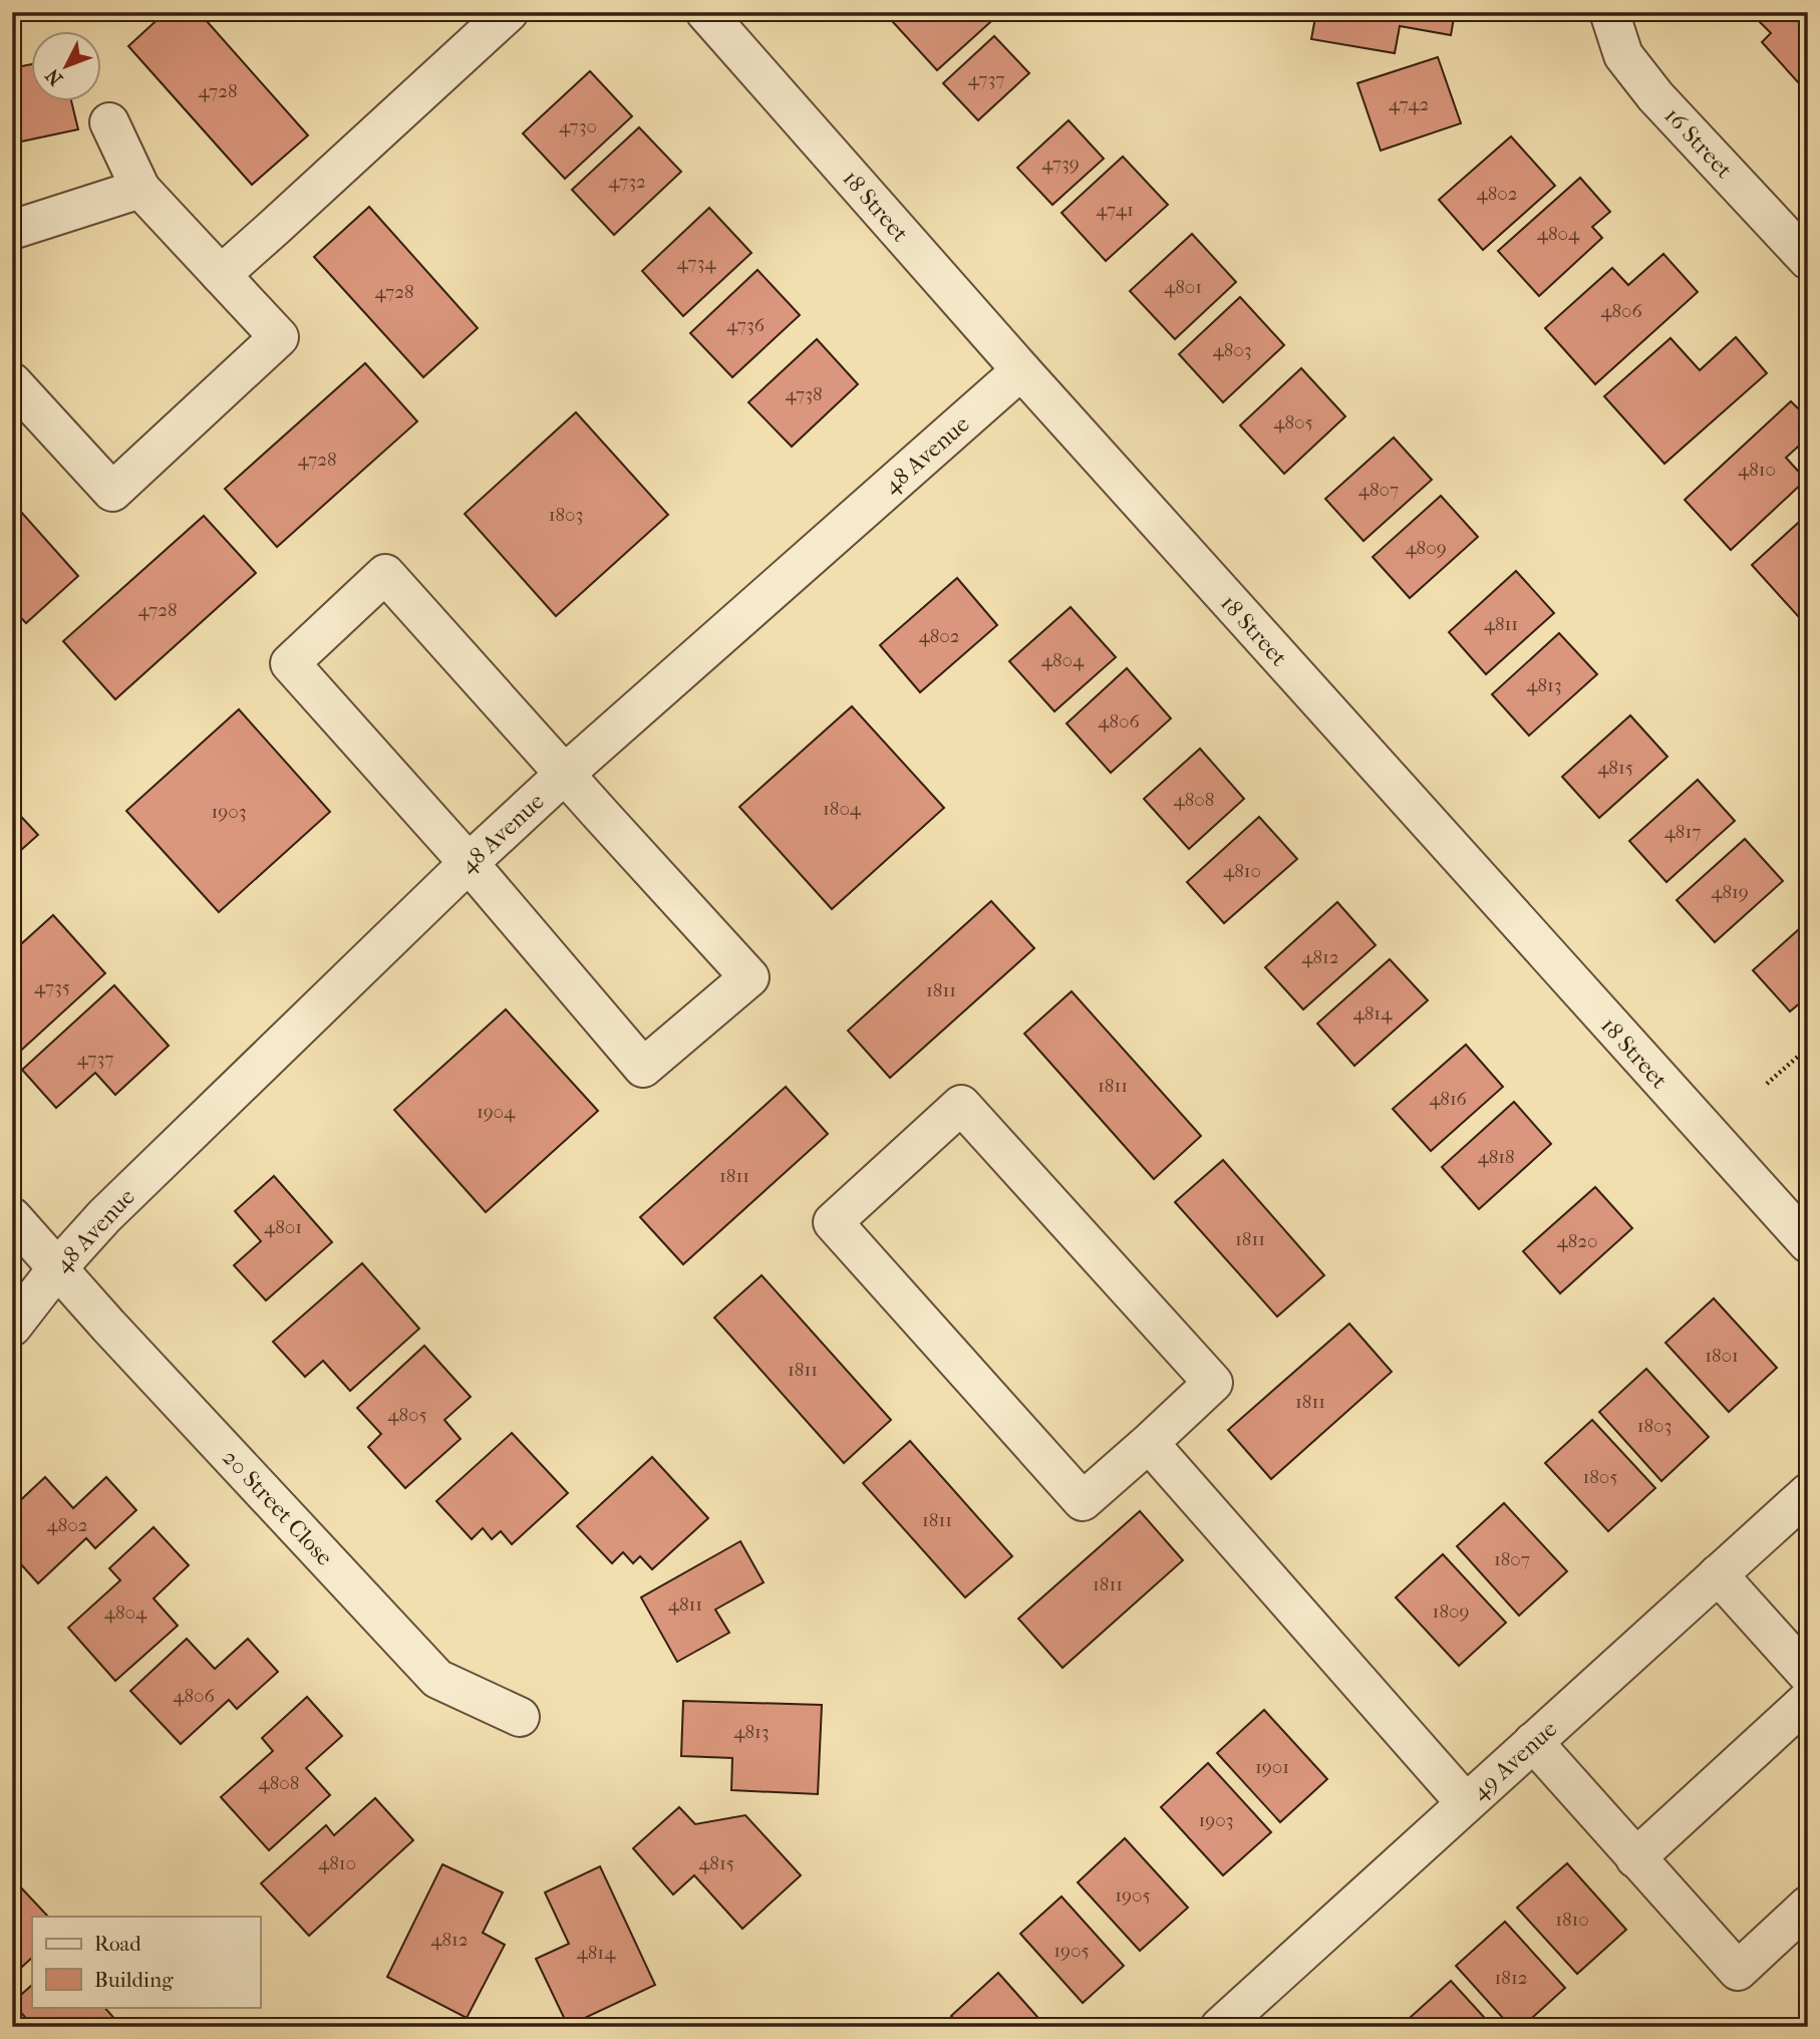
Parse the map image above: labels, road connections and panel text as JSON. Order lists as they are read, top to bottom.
{
  "streets": {
    "street": [
      "16 Street",
      "18 Street",
      "48 Avenue",
      "20 Street Close",
      "49 Avenue"
    ]
  },
  "crossings": [
    ["18 Street", "48 Avenue"],
    ["48 Avenue", "20 Street Close"]
  ],
  "house_numbers": [
    "4737",
    "4728",
    "4742",
    "4730",
    "4739",
    "4732",
    "4802",
    "4741",
    "4804",
    "4734",
    "4801",
    "4728",
    "4806",
    "4736",
    "4803",
    "4738",
    "4805",
    "4728",
    "4810",
    "4807",
    "1803",
    "4809",
    "4728",
    "4811",
    "4802",
    "4804",
    "4813",
    "4806",
    "4815",
    "4808",
    "1804",
    "1903",
    "4817",
    "4810",
    "4819",
    "4812",
    "4735",
    "1811",
    "4814",
    "4737",
    "1811",
    "4816",
    "1904",
    "4818",
    "1811",
    "4801",
    "1811",
    "4820",
    "1801",
    "1811",
    "1811",
    "4805",
    "1803",
    "1805",
    "1811",
    "4802",
    "1807",
    "1811",
    "4811",
    "1809",
    "4804",
    "4806",
    "4813",
    "1901",
    "4808",
    "1903",
    "4810",
    "4815",
    "1905",
    "1810",
    "4812",
    "1905",
    "4814",
    "1812"
  ],
  "legend": ["Road", "Building"],
  "north": "bottom left"
}
